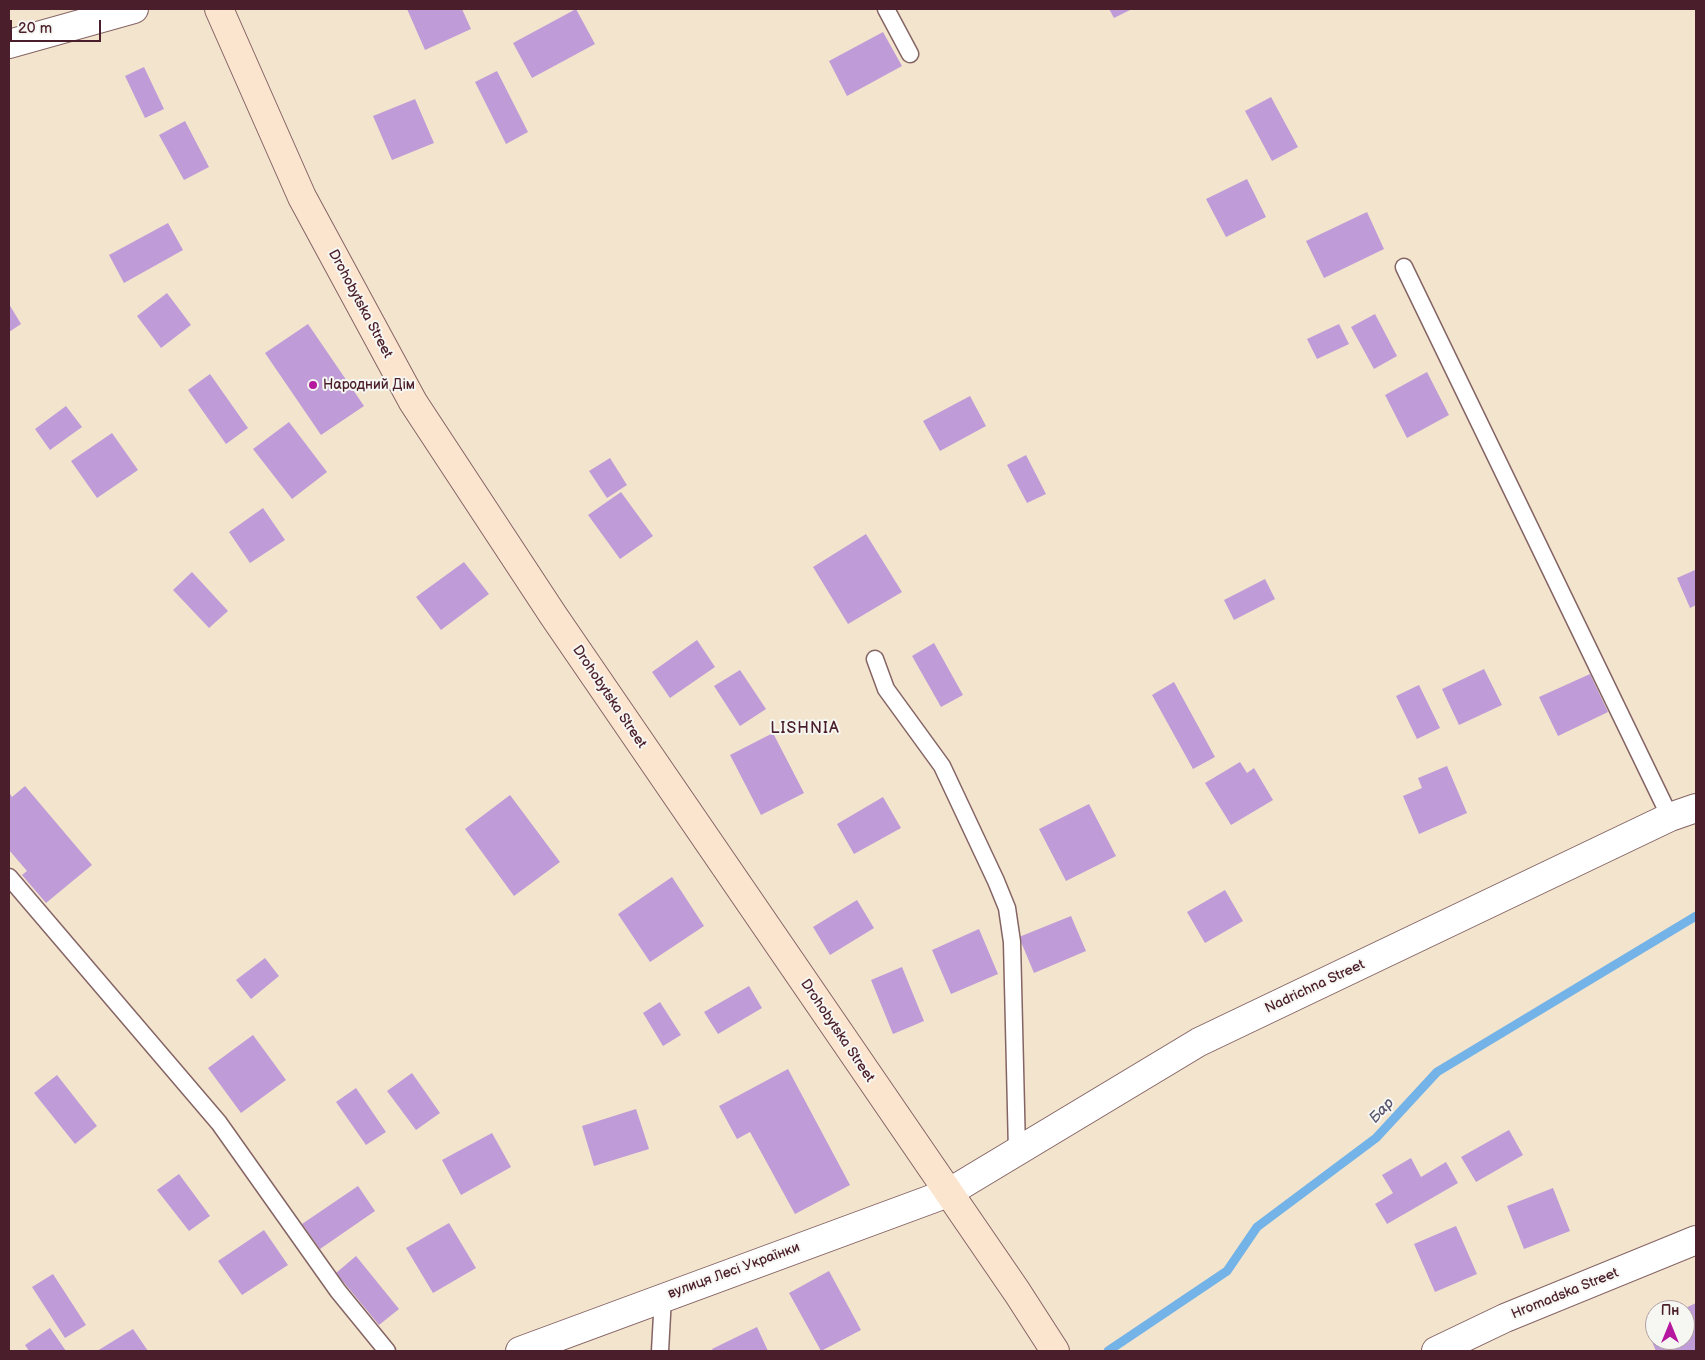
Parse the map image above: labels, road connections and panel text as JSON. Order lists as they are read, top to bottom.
{
  "streets": {
    "main road": ["Drohobytska Street"],
    "street": ["Nadrichna Street", "вулиця Лесі Українки", "Hromadska Street"]
  },
  "crossings": [
    ["Drohobytska Street", "Nadrichna Street"],
    ["Drohobytska Street", "вулиця Лесі Українки"],
    ["Nadrichna Street", "вулиця Лесі Українки"]
  ],
  "districts": ["LISHNIA"],
  "water": ["Бар"],
  "places": ["Народний Дім"],
  "scale_bar": "20 m",
  "north": "top"
}
